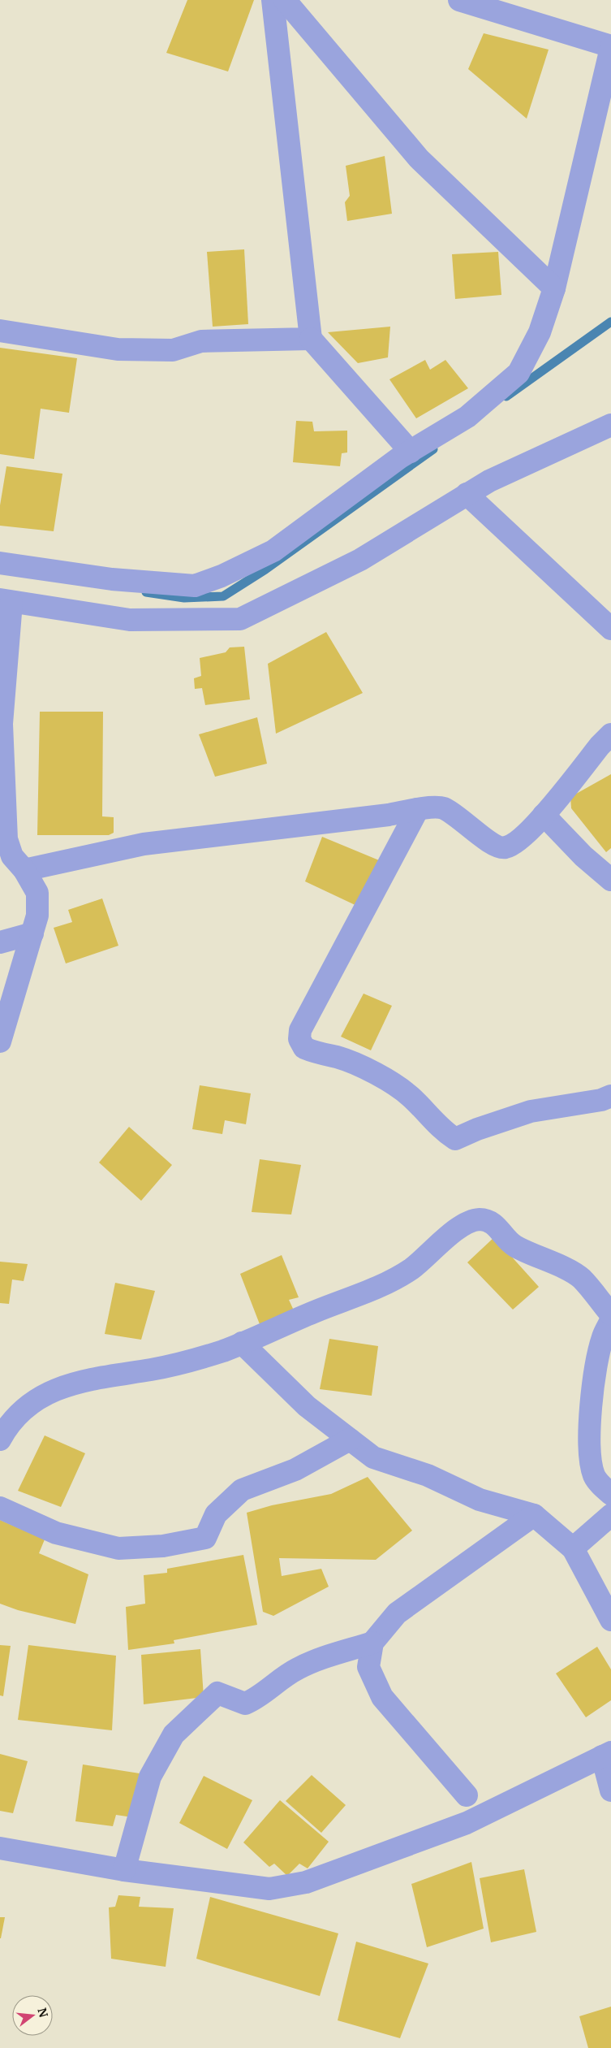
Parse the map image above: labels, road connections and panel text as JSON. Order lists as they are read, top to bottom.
{
  "north": "right"
}
